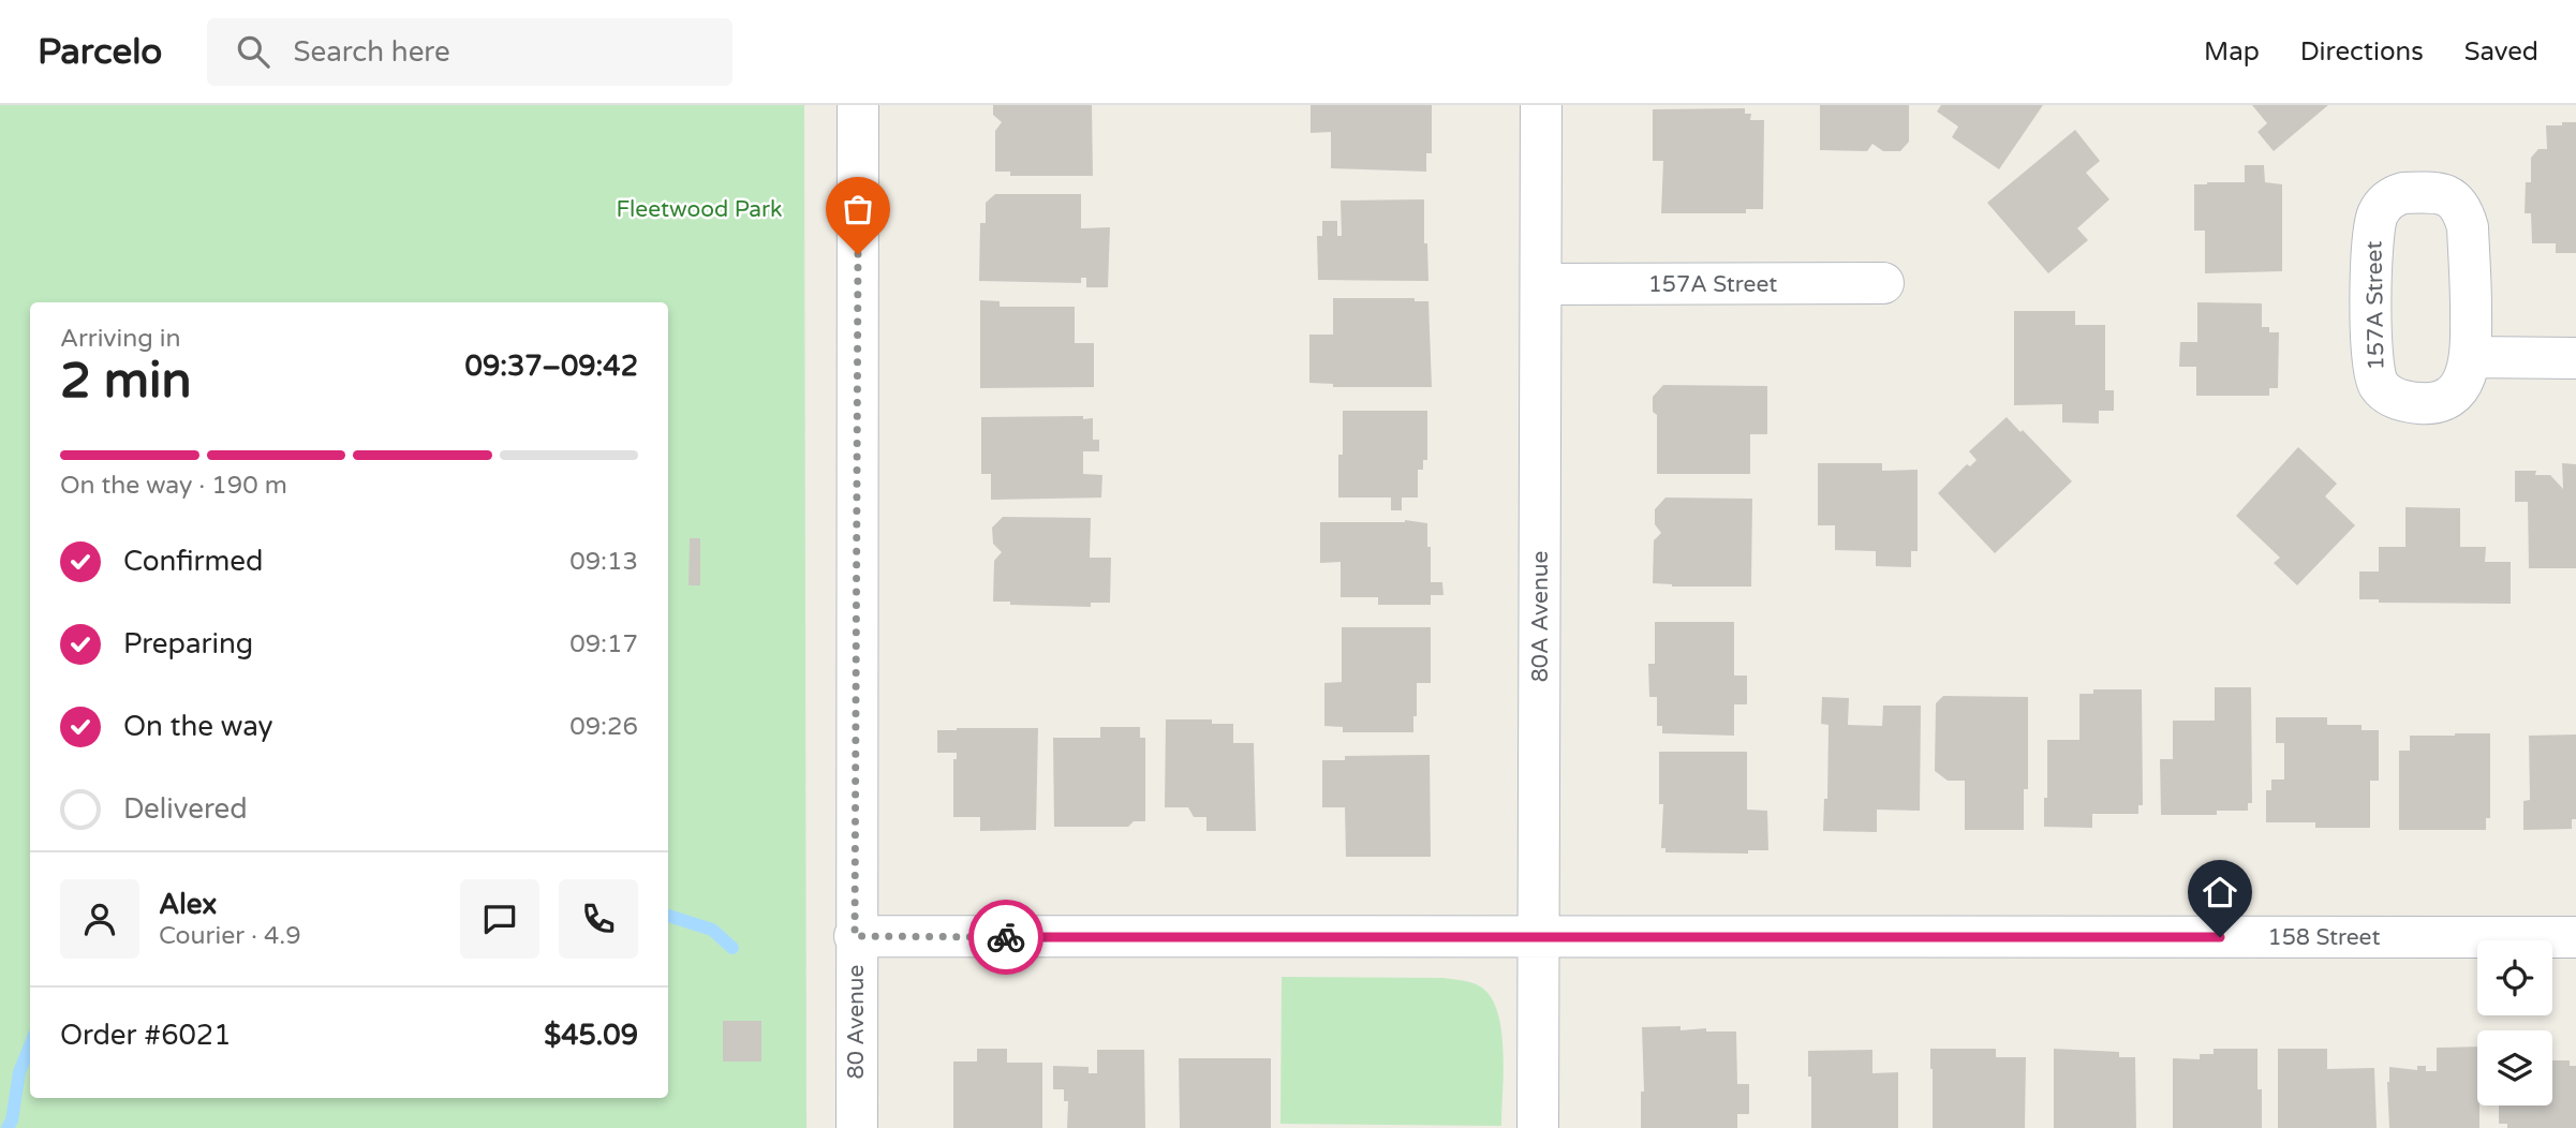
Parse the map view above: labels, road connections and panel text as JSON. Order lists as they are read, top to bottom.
{
  "streets": {
    "street": [
      "157A Street",
      "80A Avenue",
      "158 Street",
      "80 Avenue"
    ]
  },
  "crossings": [
    ["157A Street", "80A Avenue"],
    ["80A Avenue", "158 Street"],
    ["158 Street", "80 Avenue"]
  ],
  "parks": ["Fleetwood Park"],
  "page": {
    "header": "Parcelo",
    "search": "Search here",
    "nav": ["Map", "Directions", "Saved"],
    "heading": ["2 min", "Arriving in", "09:37–09:42"],
    "panel": [
      "Alex",
      "Courier · 4.9",
      "Order #6021",
      "$45.09"
    ],
    "bar": "On the way · 190 m",
    "list": [
      ["Confirmed", "09:13"],
      ["Preparing", "09:17"],
      ["On the way", "09:26"],
      "Delivered"
    ]
  }
}
